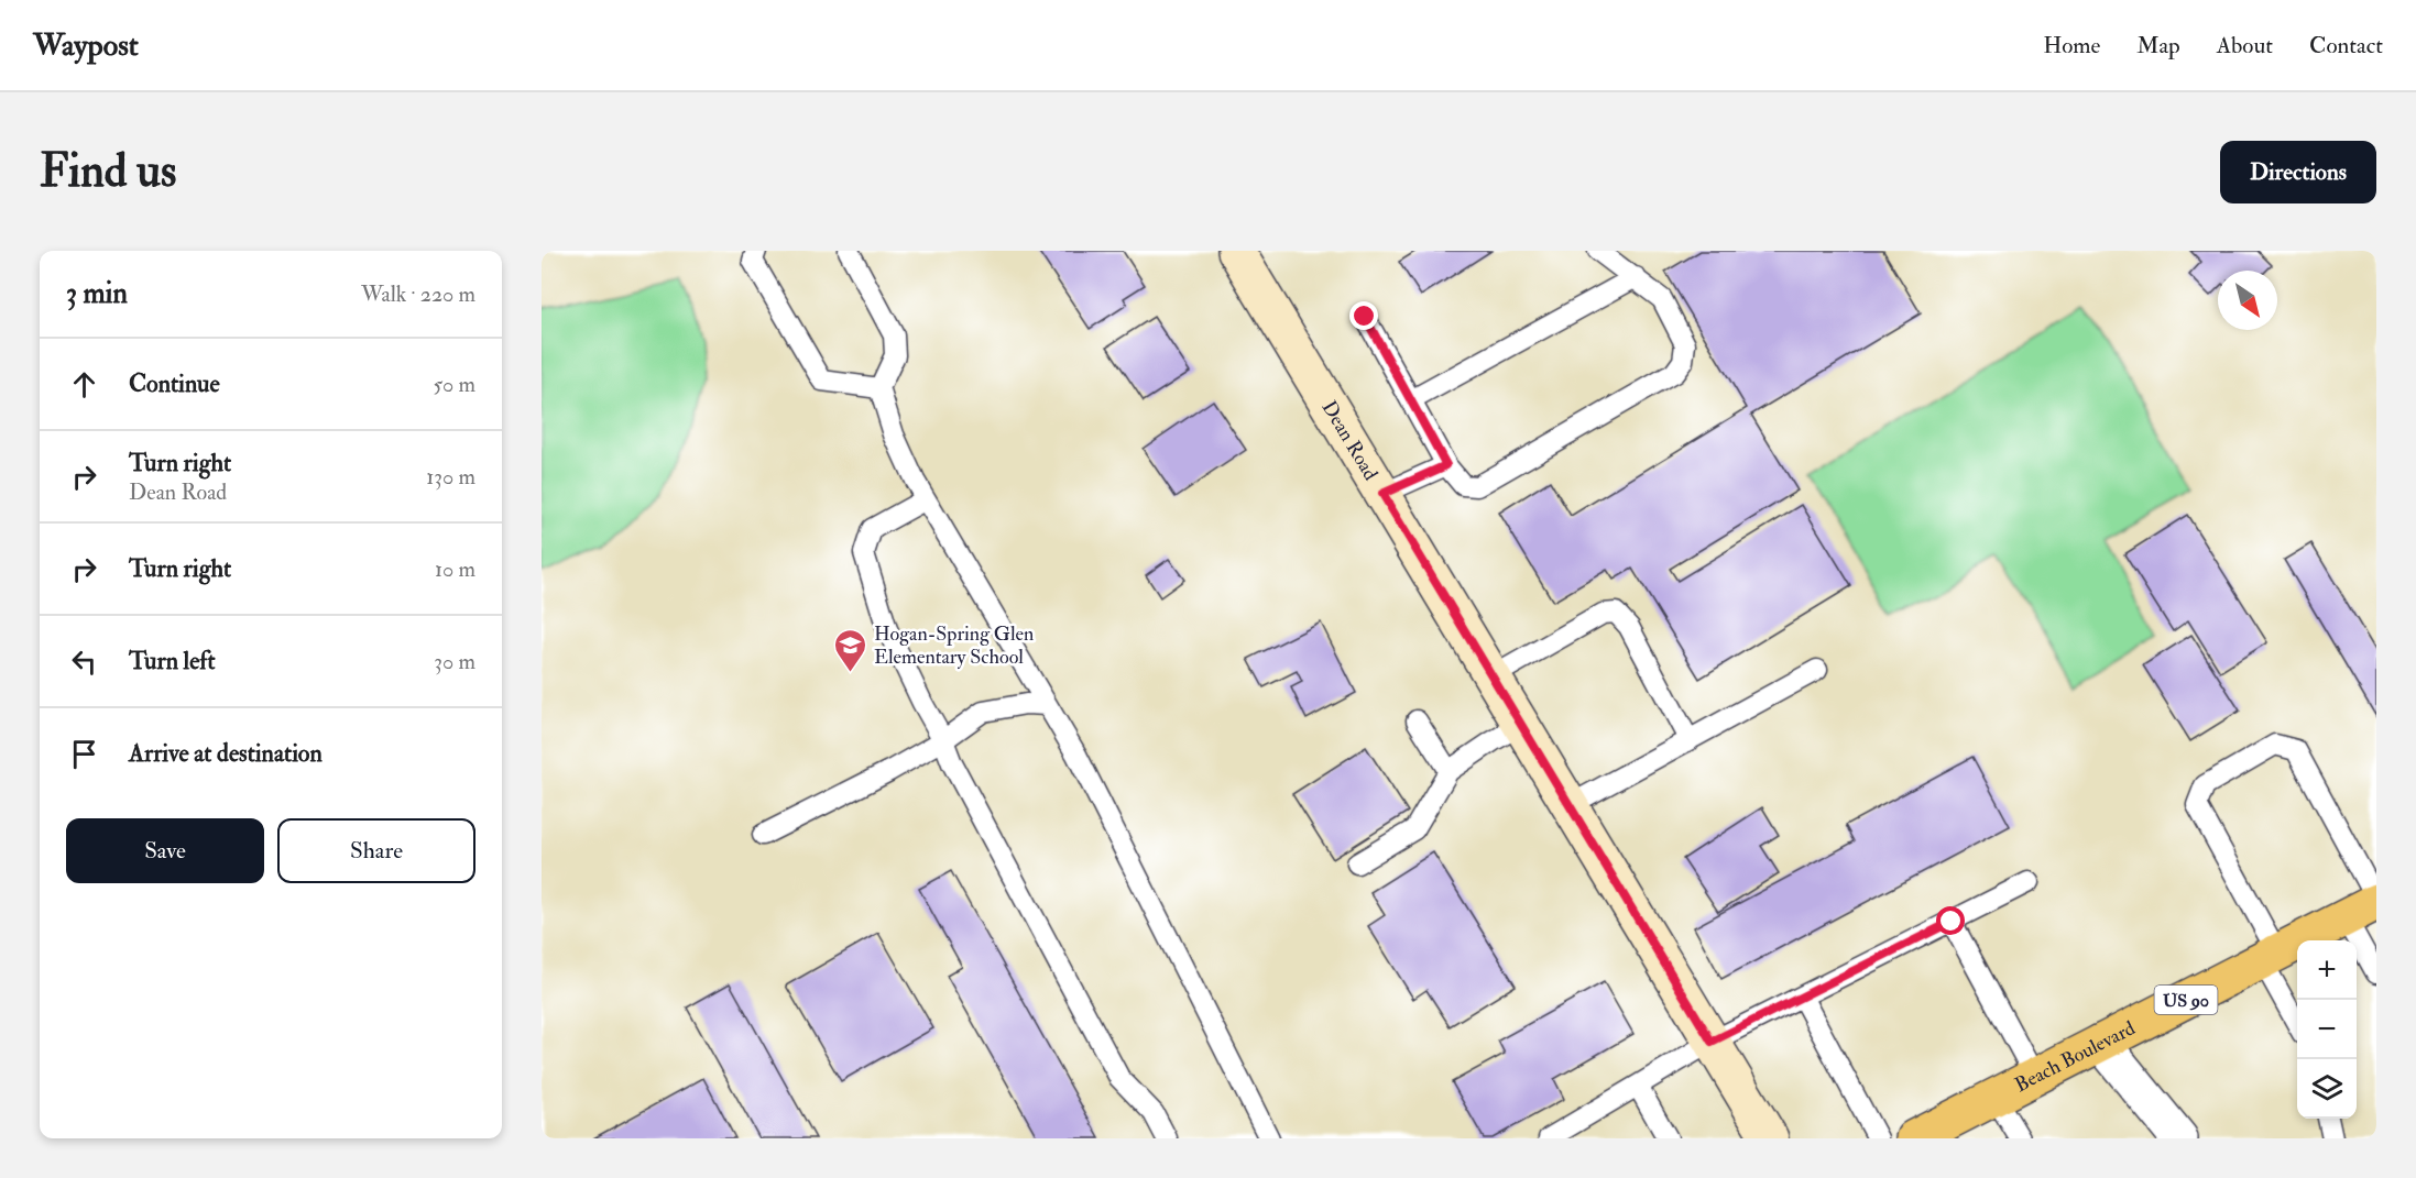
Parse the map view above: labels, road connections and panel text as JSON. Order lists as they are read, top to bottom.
{
  "streets": {
    "highway": ["US 90", "Beach Boulevard"],
    "main road": ["Dean Road"]
  },
  "places": {
    "school or university": ["Hogan-Spring Glen Elementary School"]
  },
  "north": "bottom right",
  "page": {
    "header": "Waypost",
    "nav": [
      "Home",
      "Map",
      "About",
      "Contact"
    ],
    "buttons": [
      "Directions",
      ["Save", "Share"]
    ],
    "title": "Find us",
    "heading": ["3 min", "Walk · 220 m"],
    "list": [
      ["Continue", "50 m"],
      ["Turn right", "Dean Road", "130 m"],
      ["Turn right", "10 m"],
      ["Turn left", "30 m"],
      "Arrive at destination"
    ],
    "map_buttons": ["+", "−"]
  }
}
